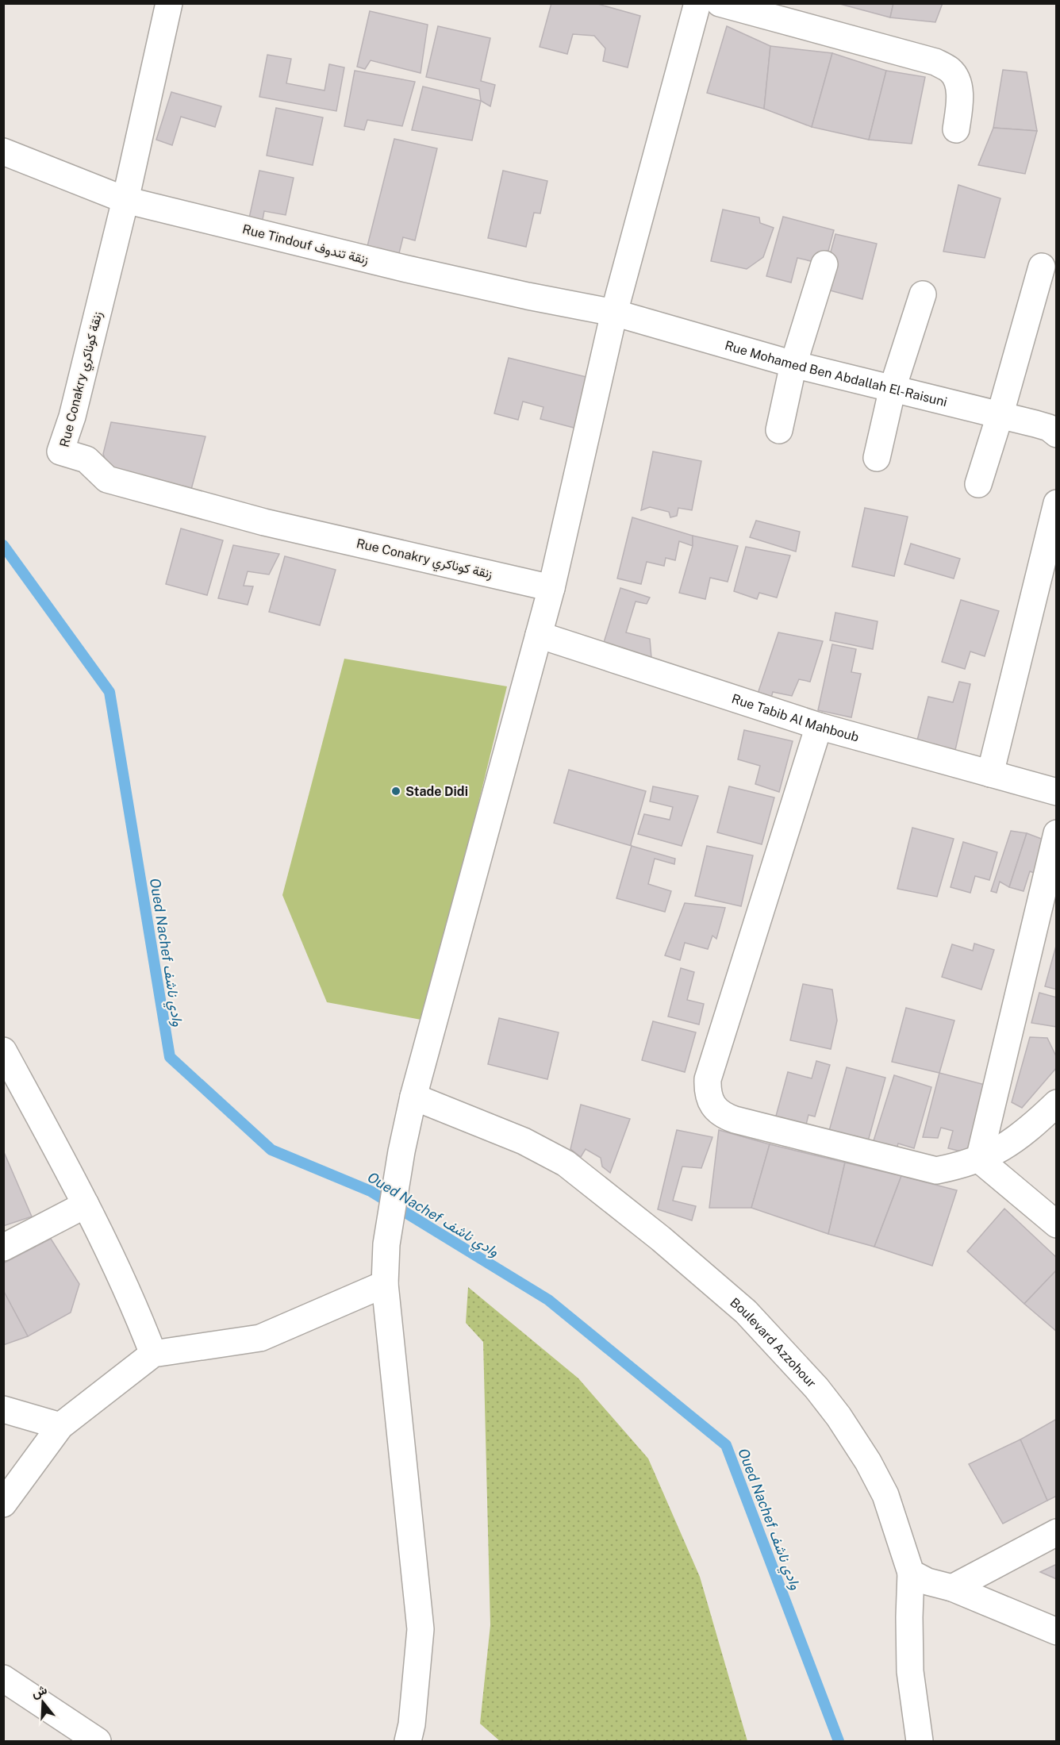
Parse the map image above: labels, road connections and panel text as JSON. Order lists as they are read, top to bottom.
{
  "streets": {
    "street": [
      "Rue Tindouf زنقة تندوف",
      "Rue Mohamed Ben Abdallah El-Raisuni",
      "Rue Conakry زنقة كوناكري",
      "Rue Tabib Al Mahboub",
      "Boulevard Azzohour"
    ]
  },
  "crossings": [
    ["Rue Tindouf زنقة تندوف", "Rue Mohamed Ben Abdallah El-Raisuni"],
    ["Rue Tindouf زنقة تندوف", "Rue Conakry زنقة كوناكري"]
  ],
  "water": ["Oued Nachef وادي ناشف"],
  "places": ["Stade Didi"],
  "north": "top"
}
